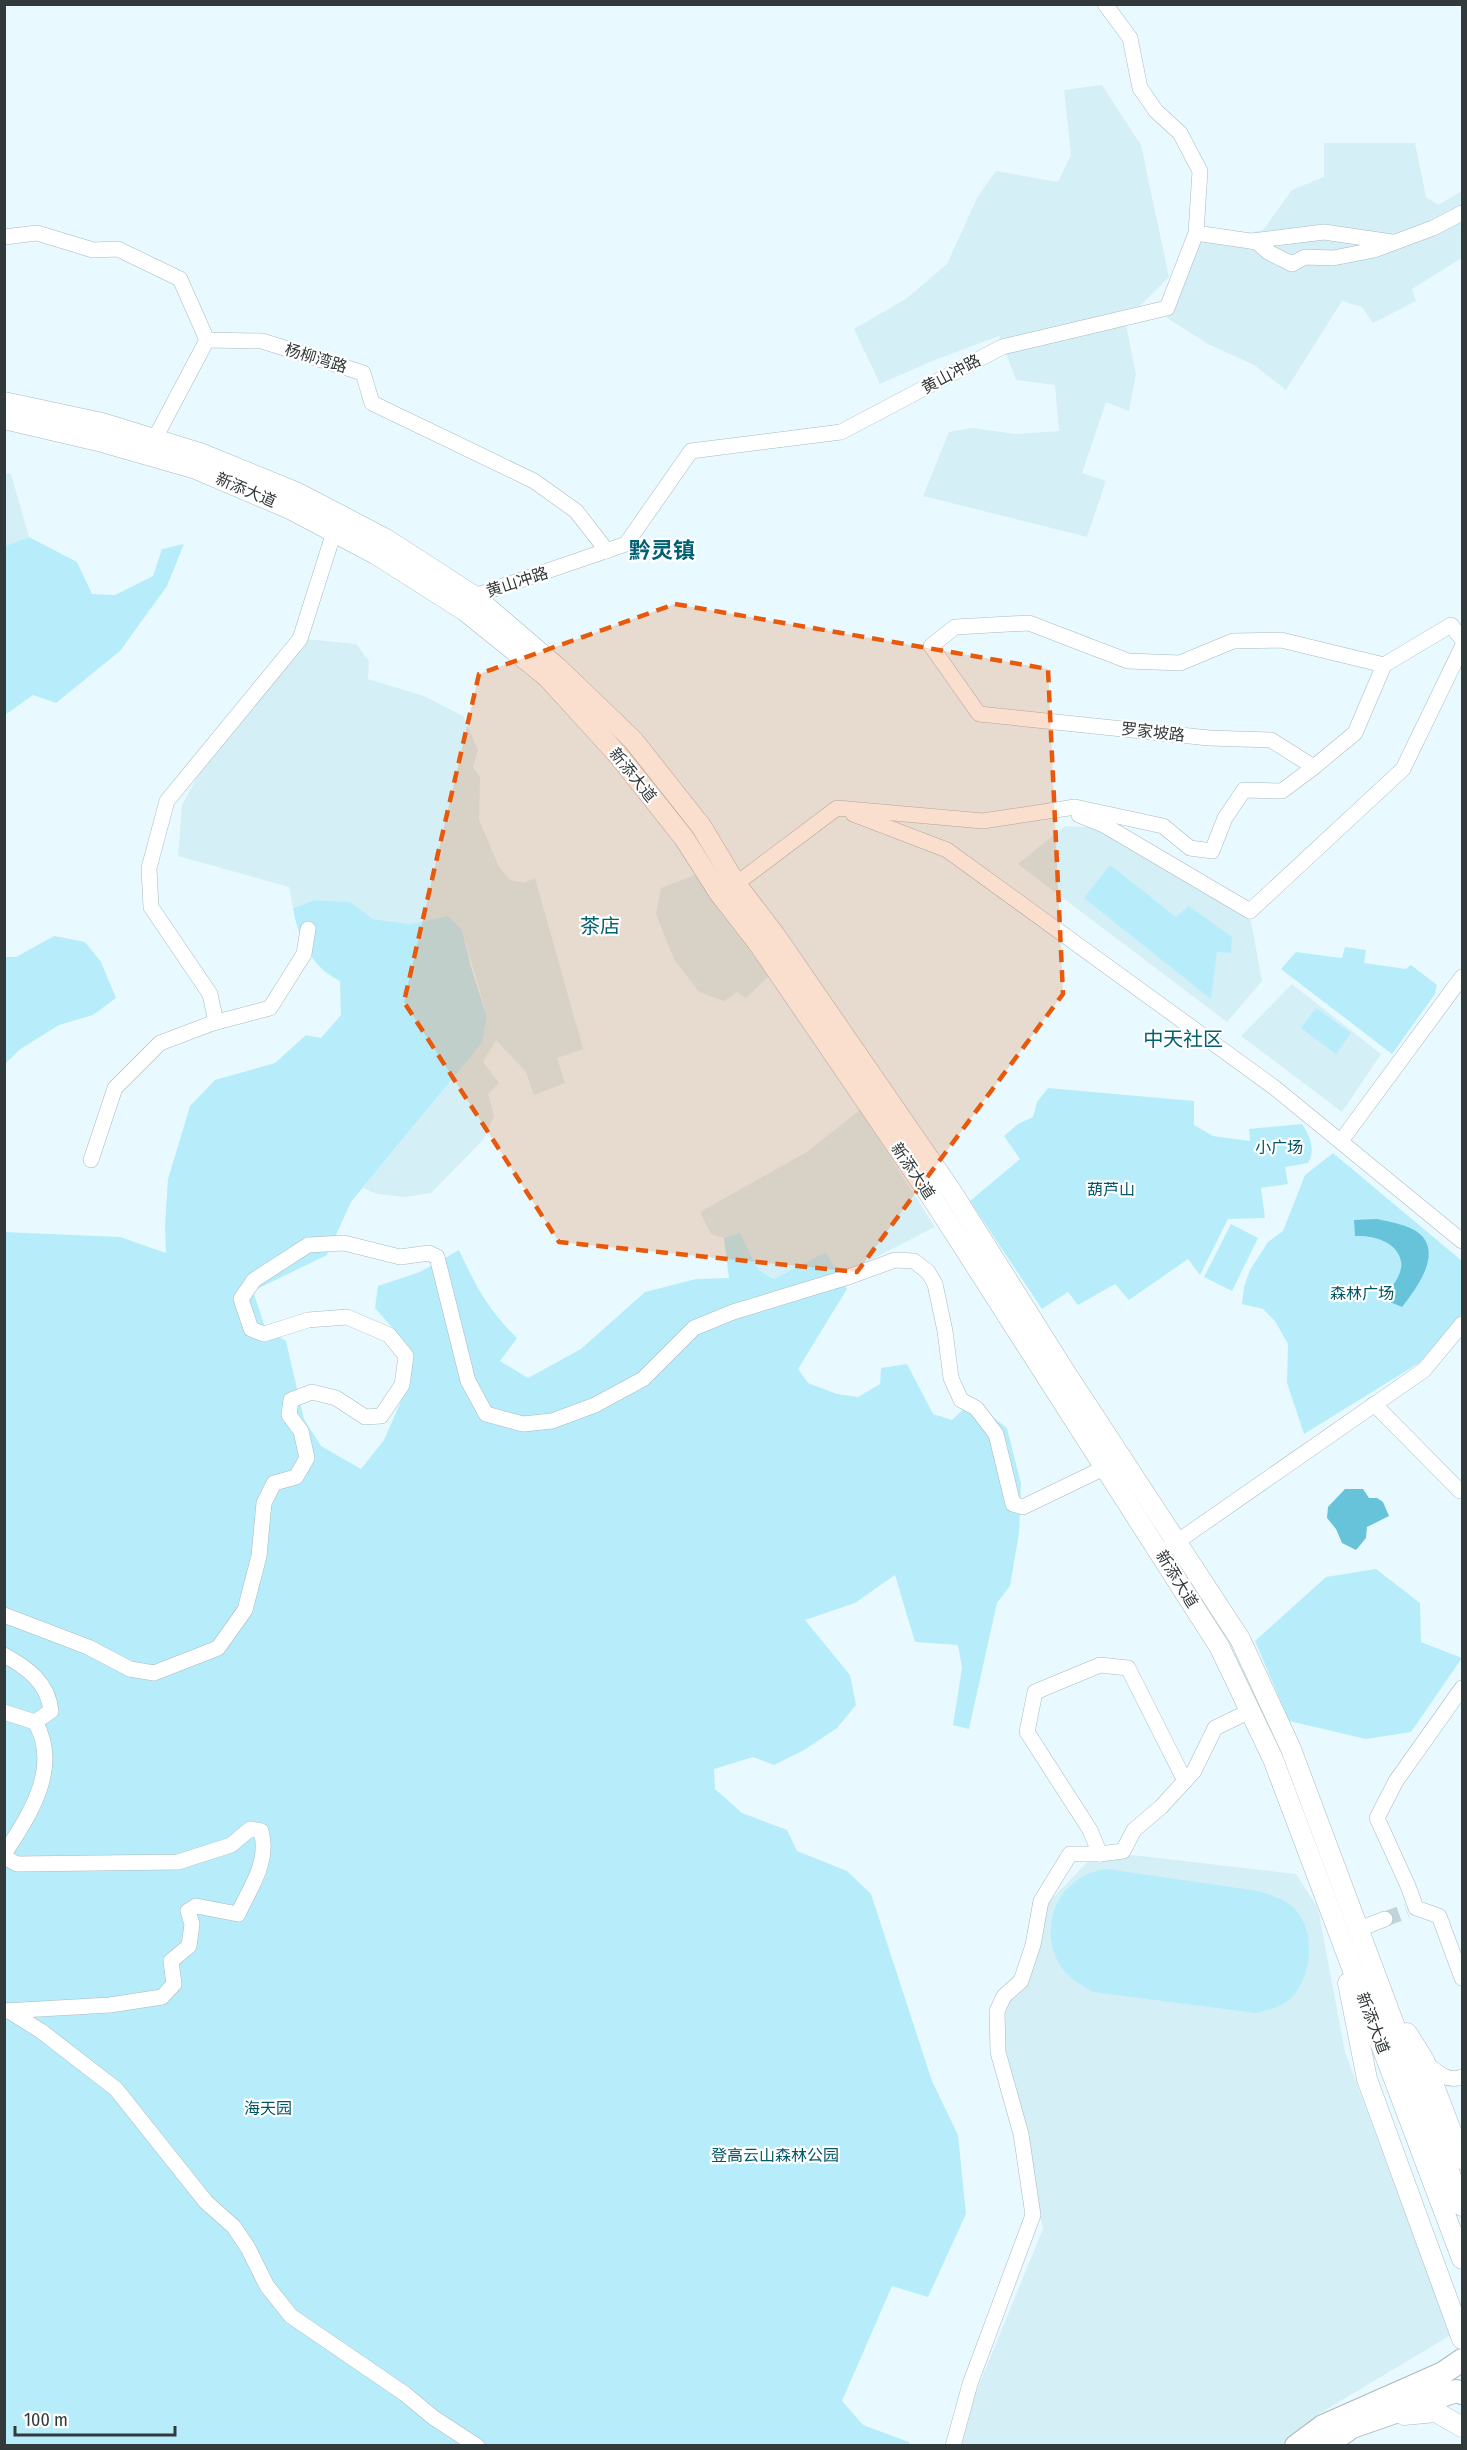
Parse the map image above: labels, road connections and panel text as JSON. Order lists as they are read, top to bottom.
{
  "streets": {
    "main road": ["新添大道"],
    "street": ["杨柳湾路", "黄山冲路", "罗家坡路"]
  },
  "crossings": [
    ["杨柳湾路", "黄山冲路"],
    ["黄山冲路", "新添大道"]
  ],
  "districts": ["黔灵镇", "茶店", "中天社区"],
  "parks": [
    "小广场",
    "葫芦山",
    "森林广场",
    "海天园",
    "登高云山森林公园"
  ],
  "scale_bar": "100 m"
}
